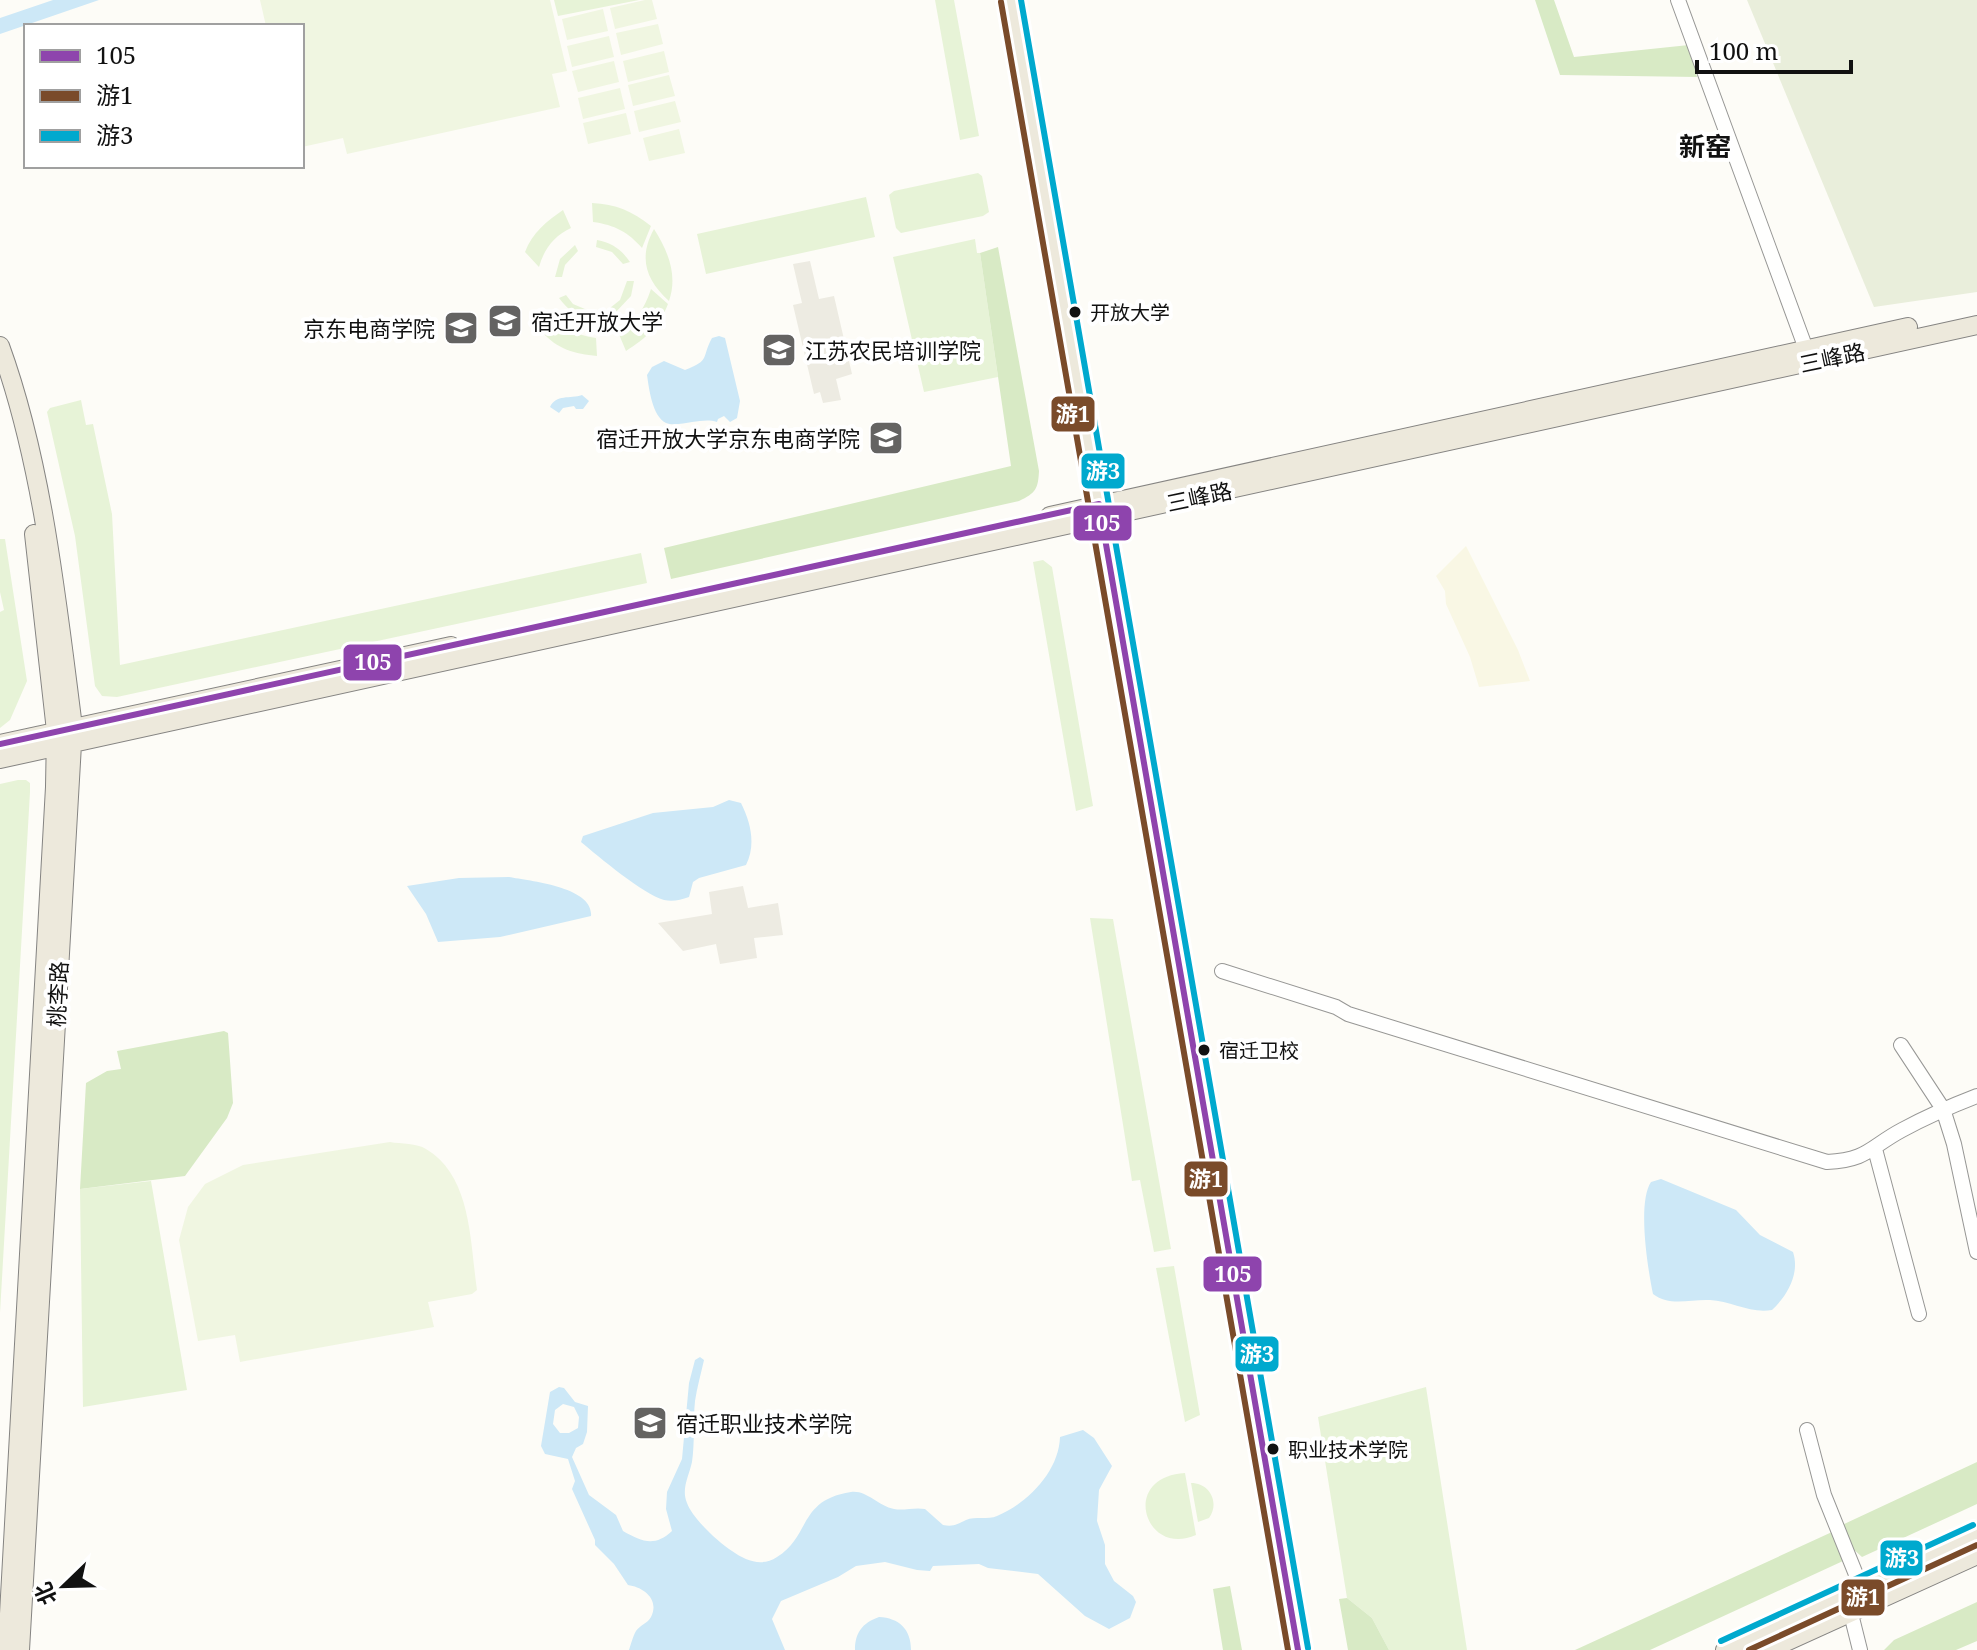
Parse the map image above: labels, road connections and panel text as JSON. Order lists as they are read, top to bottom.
{
  "streets": {
    "main road": ["三峰路", "桃李路"]
  },
  "crossings": [
    ["三峰路", "桃李路"]
  ],
  "districts": ["新窑"],
  "places": {
    "other": ["开放大学", "宿迁卫校", "职业技术学院"],
    "school or university": [
      "宿迁开放大学",
      "京东电商学院",
      "江苏农民培训学院",
      "宿迁开放大学京东电商学院",
      "宿迁职业技术学院"
    ]
  },
  "lines": ["transit line 游3", "transit line 游1", "transit line 105"],
  "legend": ["105", "游1", "游3"],
  "scale_bar": "100 m",
  "north": "bottom left"
}
